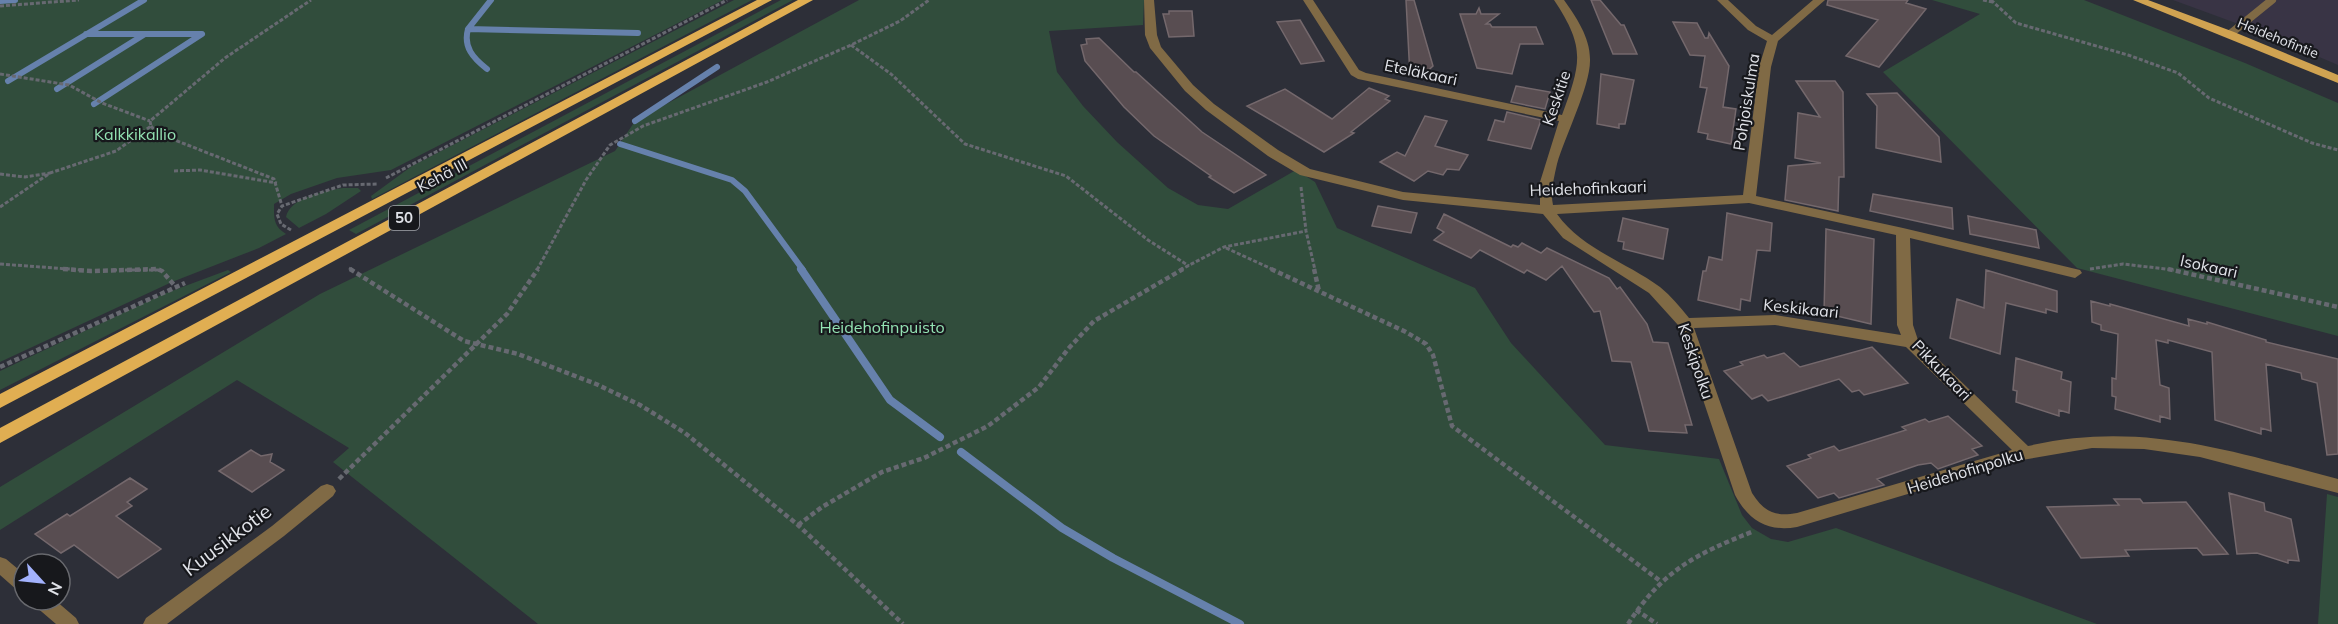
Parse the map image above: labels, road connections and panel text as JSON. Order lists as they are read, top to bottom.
{
  "streets": {
    "highway": ["Kehä III", "50"],
    "main road": ["Heidehofintie"],
    "street": [
      "Eteläkaari",
      "Keskitie",
      "Pohjoiskulma",
      "Heidehofinkaari",
      "Keskikaari",
      "Keskipolku",
      "Pikkukaari",
      "Heidehofinpolku",
      "Kuusikkotie"
    ],
    "path": ["Isokaari"]
  },
  "crossings": [
    ["Eteläkaari", "Keskitie"],
    ["Keskitie", "Heidehofinkaari"],
    ["Keskitie", "Keskipolku"],
    ["Pohjoiskulma", "Heidehofinkaari"],
    ["Heidehofinkaari", "Isokaari"],
    ["Heidehofinkaari", "Keskipolku"],
    ["Heidehofinkaari", "Pikkukaari"],
    ["Keskikaari", "Keskipolku"],
    ["Keskikaari", "Pikkukaari"],
    ["Keskipolku", "Heidehofinpolku"],
    ["Pikkukaari", "Heidehofinpolku"]
  ],
  "parks": ["Kalkkikallio", "Heidehofinpuisto"],
  "north": "bottom right"
}
